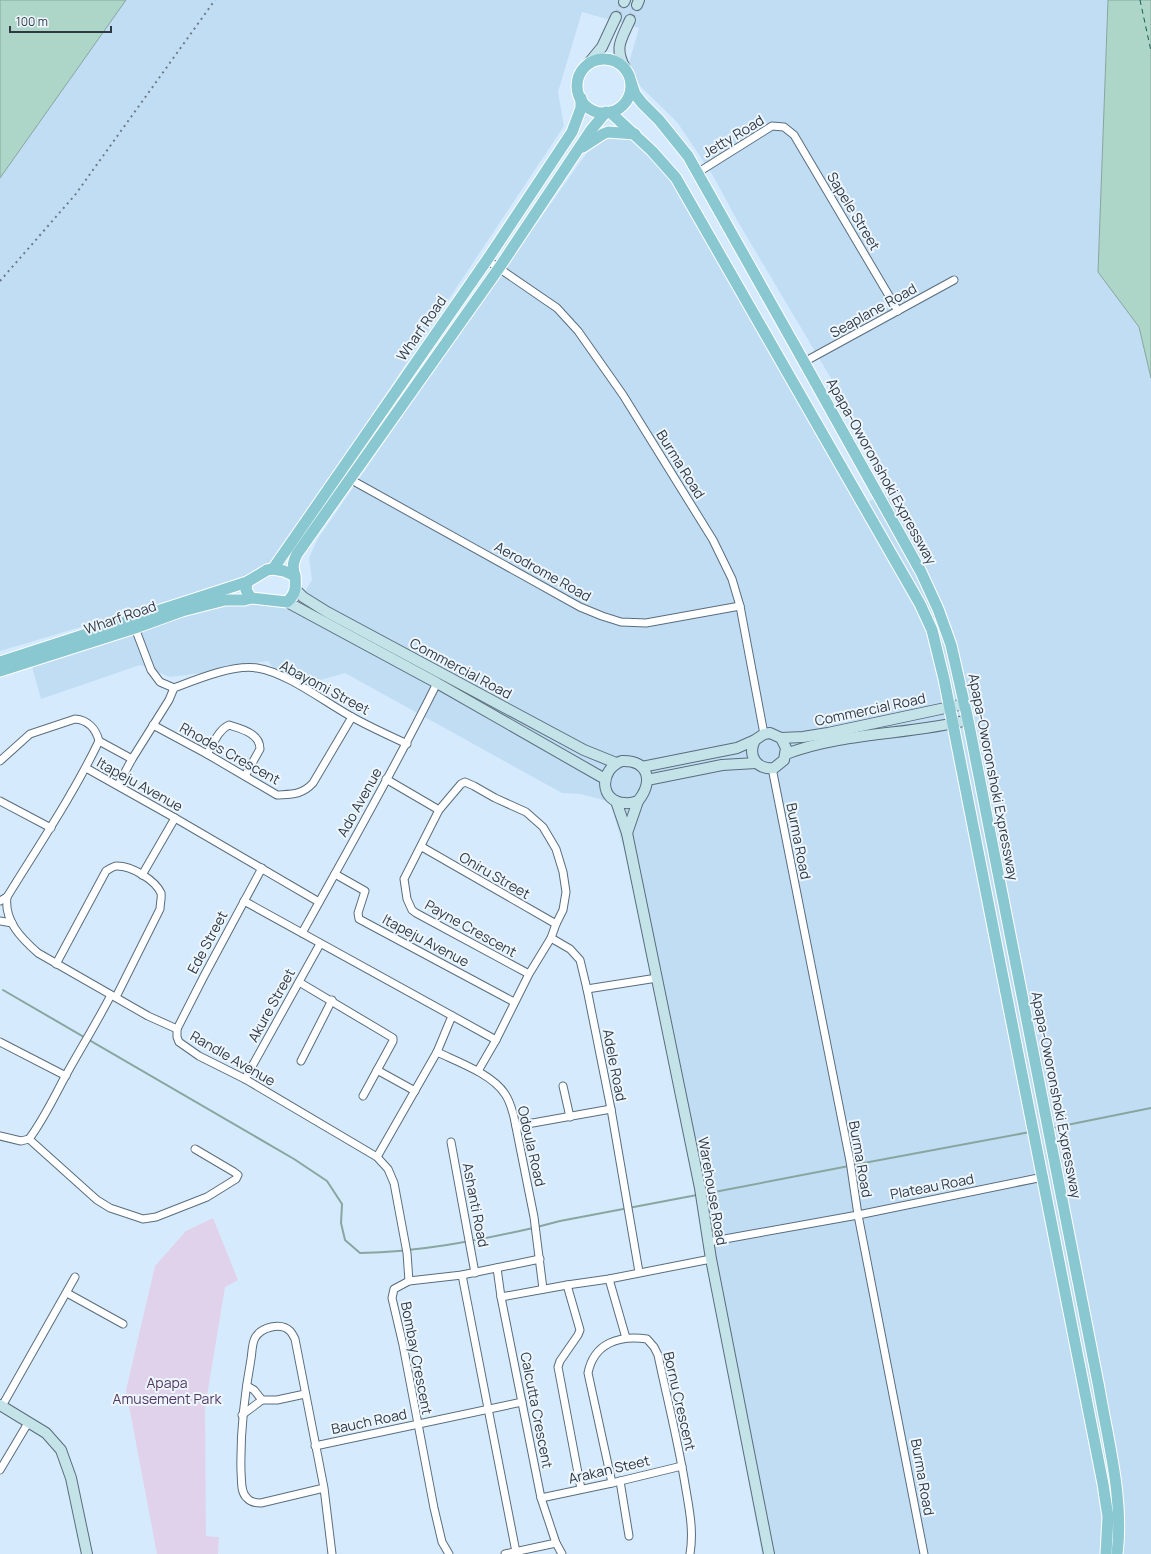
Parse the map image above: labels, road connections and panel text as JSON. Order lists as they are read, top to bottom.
{
  "streets": {
    "main road": [
      "Wharf Road",
      "Apapa-Oworonshoki Expressway",
      "Commercial Road",
      "Warehouse Road"
    ],
    "street": [
      "Jetty Road",
      "Sapele Street",
      "Seaplane Road",
      "Burma Road",
      "Aerodrome Road",
      "Abayomi Street",
      "Rhodes Crescent",
      "Itapeju Avenue",
      "Ado Avenue",
      "Oniru Street",
      "Payne Crescent",
      "Ede Street",
      "Akure Street",
      "Randle Avenue",
      "Adele Road",
      "Odoula Road",
      "Plateau Road",
      "Ashanti Road",
      "Bombay Crescent",
      "Bornu Crescent",
      "Calcutta Crescent",
      "Bauch Road",
      "Arakan Steet"
    ]
  },
  "crossings": [
    ["Jetty Road", "Sapele Street"],
    ["Jetty Road", "Apapa-Oworonshoki Expressway"],
    ["Sapele Street", "Seaplane Road"],
    ["Seaplane Road", "Apapa-Oworonshoki Expressway"],
    ["Wharf Road", "Burma Road"],
    ["Wharf Road", "Apapa-Oworonshoki Expressway"],
    ["Wharf Road", "Aerodrome Road"],
    ["Wharf Road", "Commercial Road"],
    ["Burma Road", "Aerodrome Road"],
    ["Burma Road", "Commercial Road"],
    ["Burma Road", "Plateau Road"],
    ["Apapa-Oworonshoki Expressway", "Commercial Road"],
    ["Commercial Road", "Ado Avenue"],
    ["Commercial Road", "Warehouse Road"],
    ["Abayomi Street", "Rhodes Crescent"],
    ["Abayomi Street", "Ado Avenue"],
    ["Itapeju Avenue", "Ado Avenue"],
    ["Itapeju Avenue", "Ede Street"],
    ["Itapeju Avenue", "Randle Avenue"],
    ["Oniru Street", "Payne Crescent"],
    ["Ede Street", "Randle Avenue"],
    ["Akure Street", "Randle Avenue"],
    ["Randle Avenue", "Bombay Crescent"],
    ["Odoula Road", "Bombay Crescent"],
    ["Plateau Road", "Warehouse Road"],
    ["Ashanti Road", "Bombay Crescent"],
    ["Bombay Crescent", "Calcutta Crescent"],
    ["Bombay Crescent", "Bauch Road"],
    ["Bornu Crescent", "Arakan Steet"],
    ["Calcutta Crescent", "Bauch Road"],
    ["Calcutta Crescent", "Arakan Steet"]
  ],
  "parks": ["Apapa Amusement Park"],
  "scale_bar": "100 m"
}
